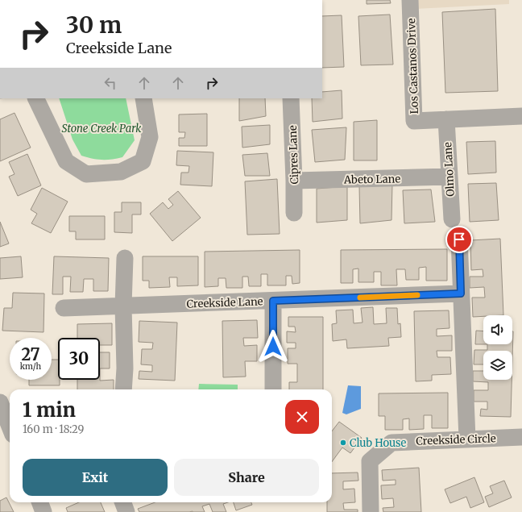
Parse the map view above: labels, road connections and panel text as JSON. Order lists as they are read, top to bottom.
{
  "streets": {
    "street": [
      "Los Castanos Drive",
      "Cipres Lane",
      "Olmo Lane",
      "Abeto Lane",
      "Creekside Lane",
      "Creekside Circle"
    ]
  },
  "crossings": [
    ["Los Castanos Drive", "Olmo Lane"],
    ["Cipres Lane", "Abeto Lane"],
    ["Olmo Lane", "Abeto Lane"]
  ],
  "parks": ["Stone Creek Park"],
  "places": ["Club House"],
  "page": {
    "turn": ["30 m", "Creekside Lane"],
    "speed": "27 km/h",
    "limit": "30",
    "heading": ["1 min", "160 m · 18:29"],
    "buttons": ["Exit", "Share"]
  }
}
